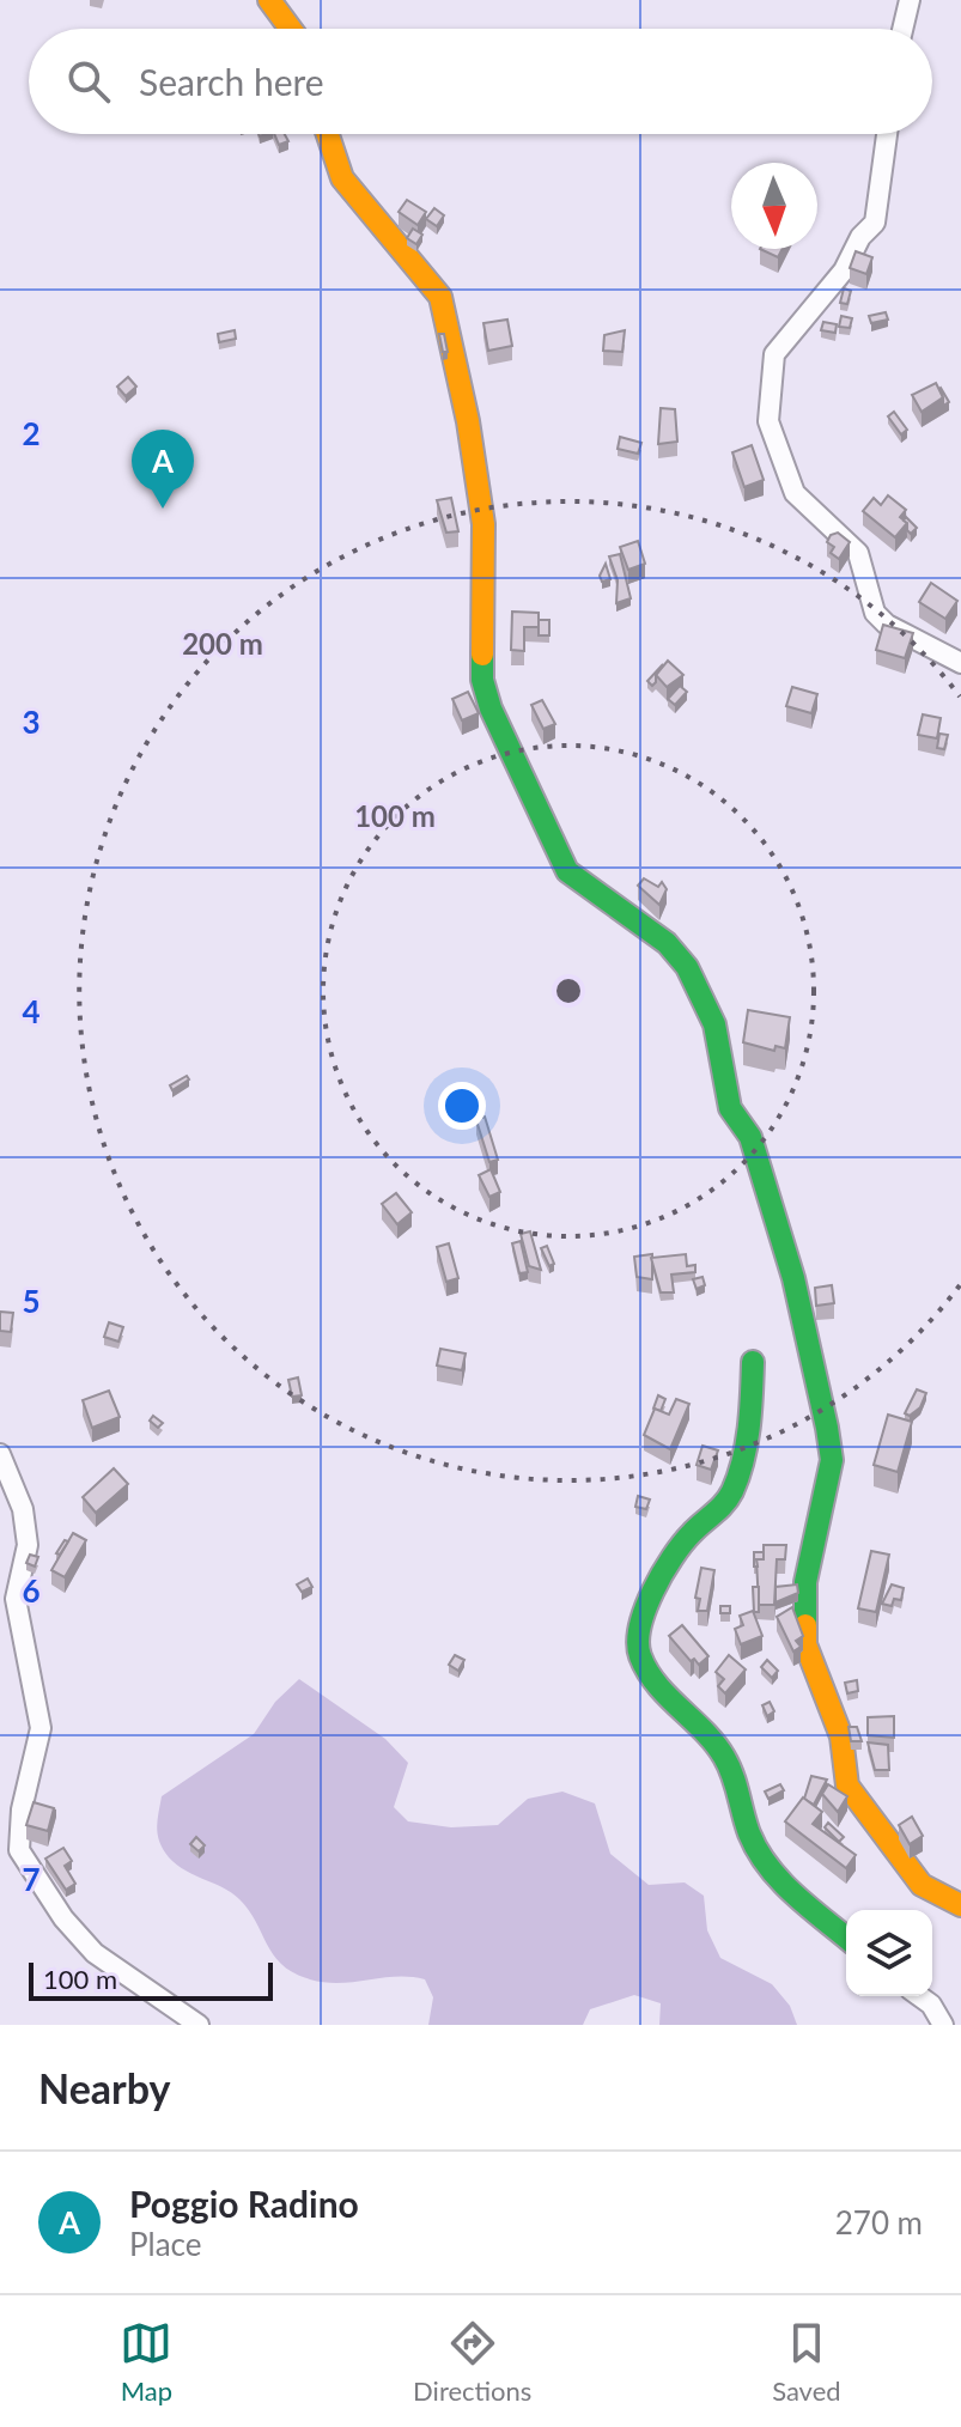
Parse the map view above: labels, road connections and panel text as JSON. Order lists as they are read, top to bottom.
{
  "scale_bar": "100 m",
  "north": "bottom",
  "page": {
    "search": "Search here",
    "pins": "A",
    "scale": "100 m",
    "heading": "Nearby",
    "list": [
      {
        "mark": "A",
        "name": "Poggio Radino",
        "note": "Place",
        "value": "270 m"
      }
    ],
    "nav": ["Map", "Directions", "Saved"]
  },
  "grid": {
    "rows": [
      "2",
      "3",
      "4",
      "5",
      "6",
      "7"
    ]
  },
  "rings": ["200 m", "100 m"]
}
